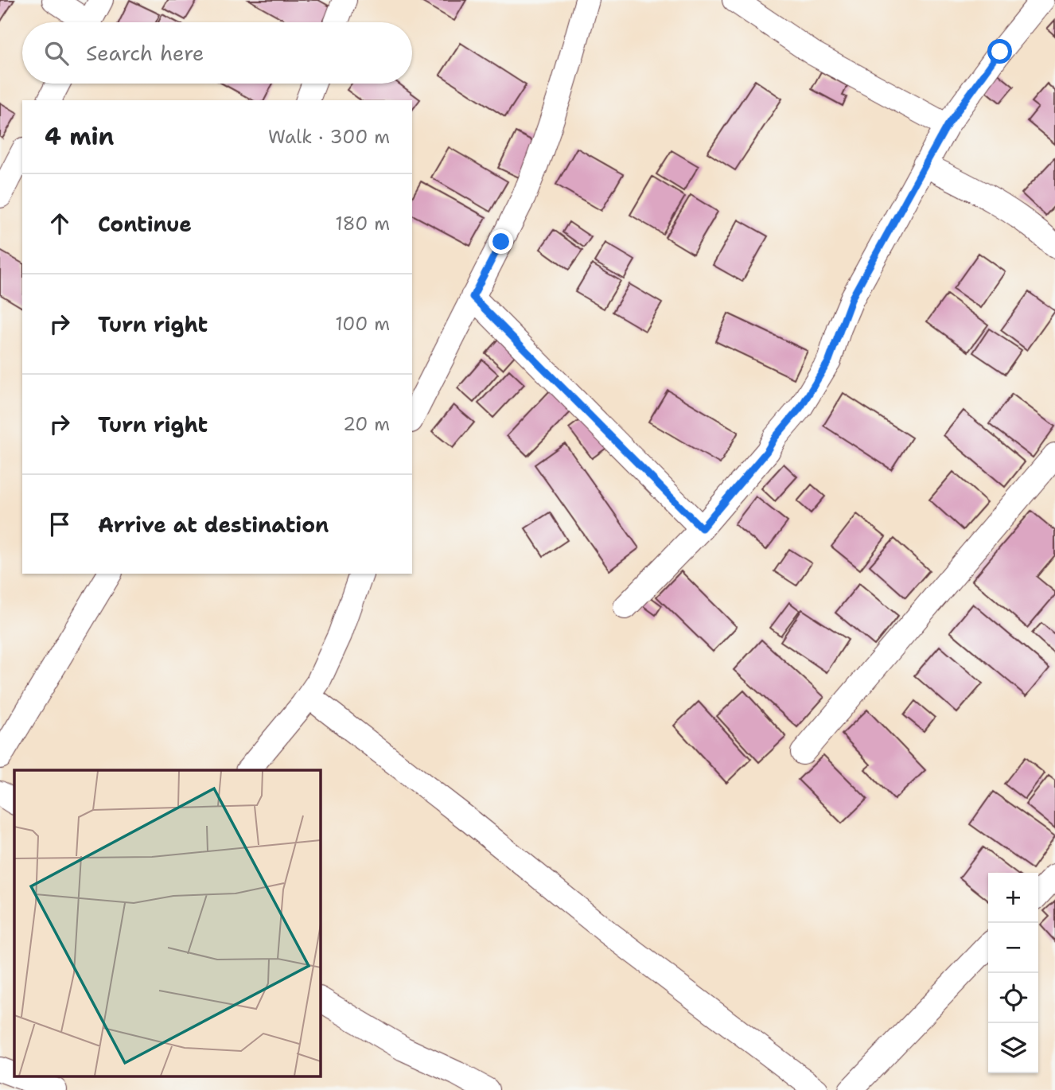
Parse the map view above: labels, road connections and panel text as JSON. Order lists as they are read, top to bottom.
{
  "page": {
    "search": "Search here",
    "heading": ["4 min", "Walk · 300 m"],
    "list": [
      ["Continue", "180 m"],
      ["Turn right", "100 m"],
      ["Turn right", "20 m"],
      "Arrive at destination"
    ],
    "map_buttons": ["+", "−"]
  }
}
